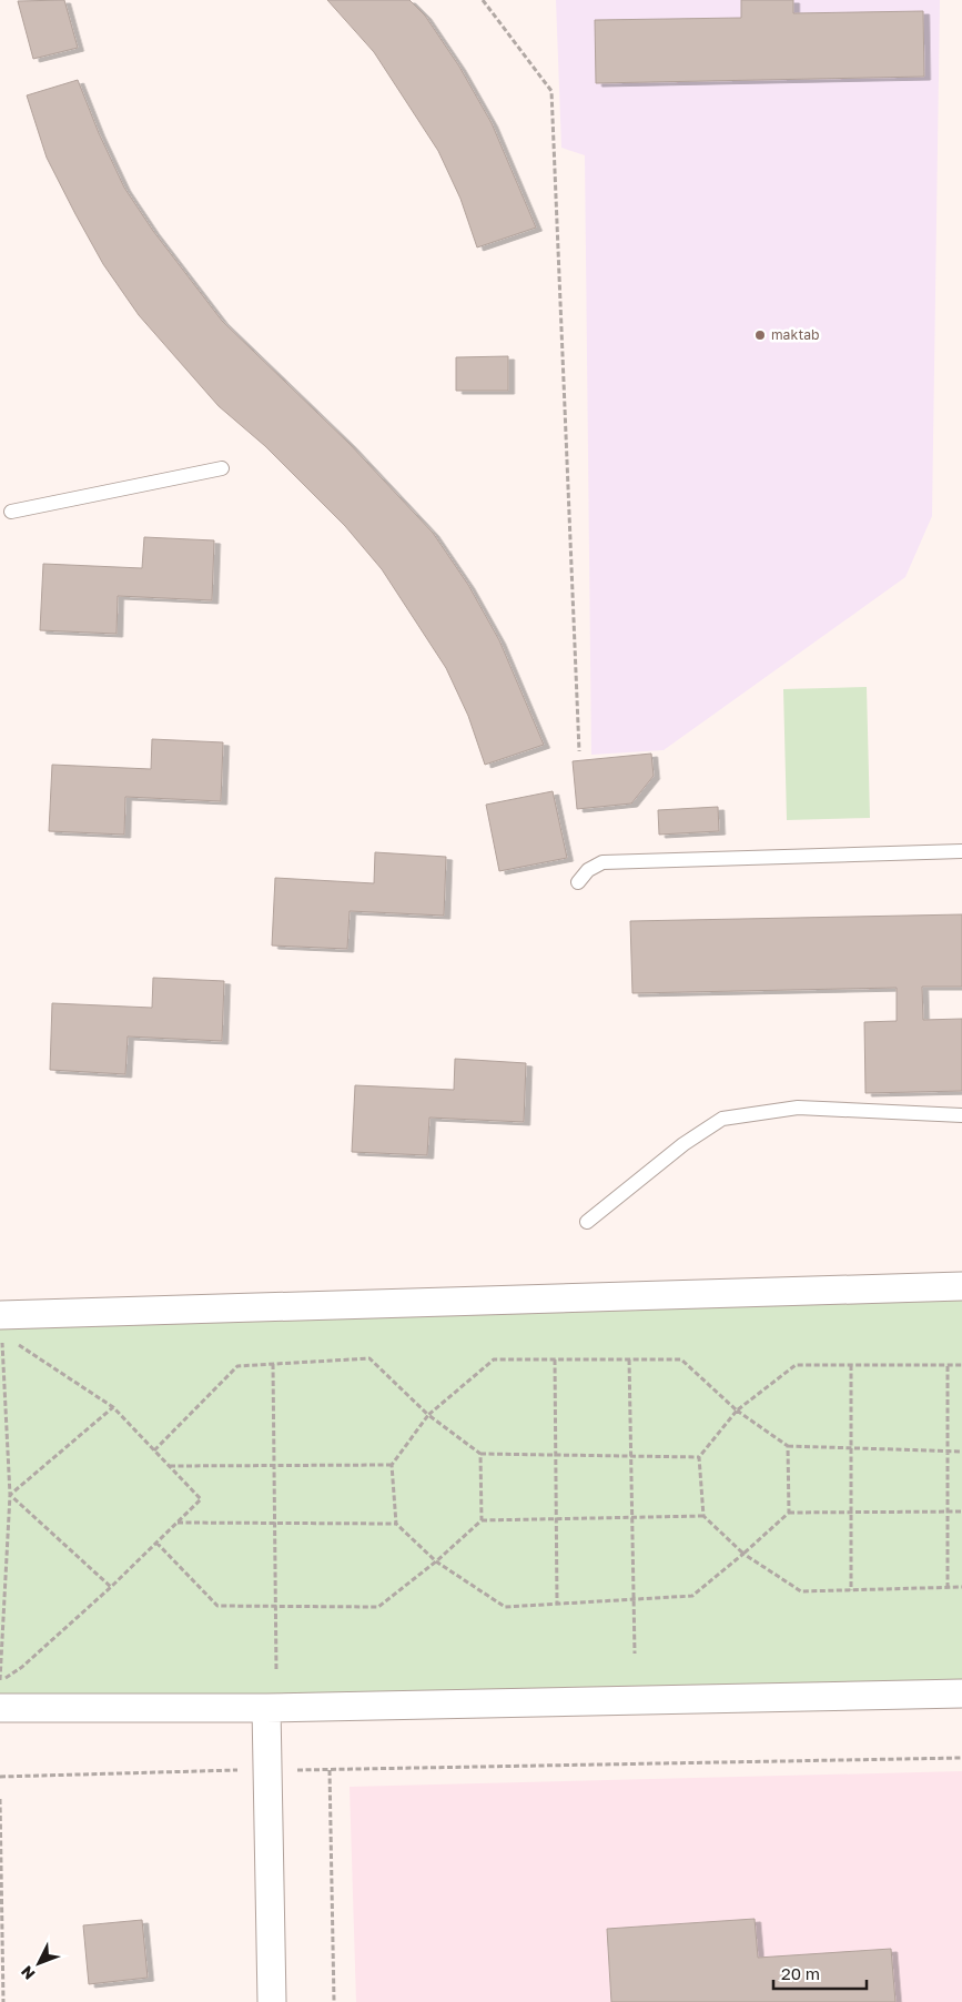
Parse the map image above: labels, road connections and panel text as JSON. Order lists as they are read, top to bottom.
{
  "places": ["maktab"],
  "scale_bar": "20 m",
  "north": "bottom left"
}
